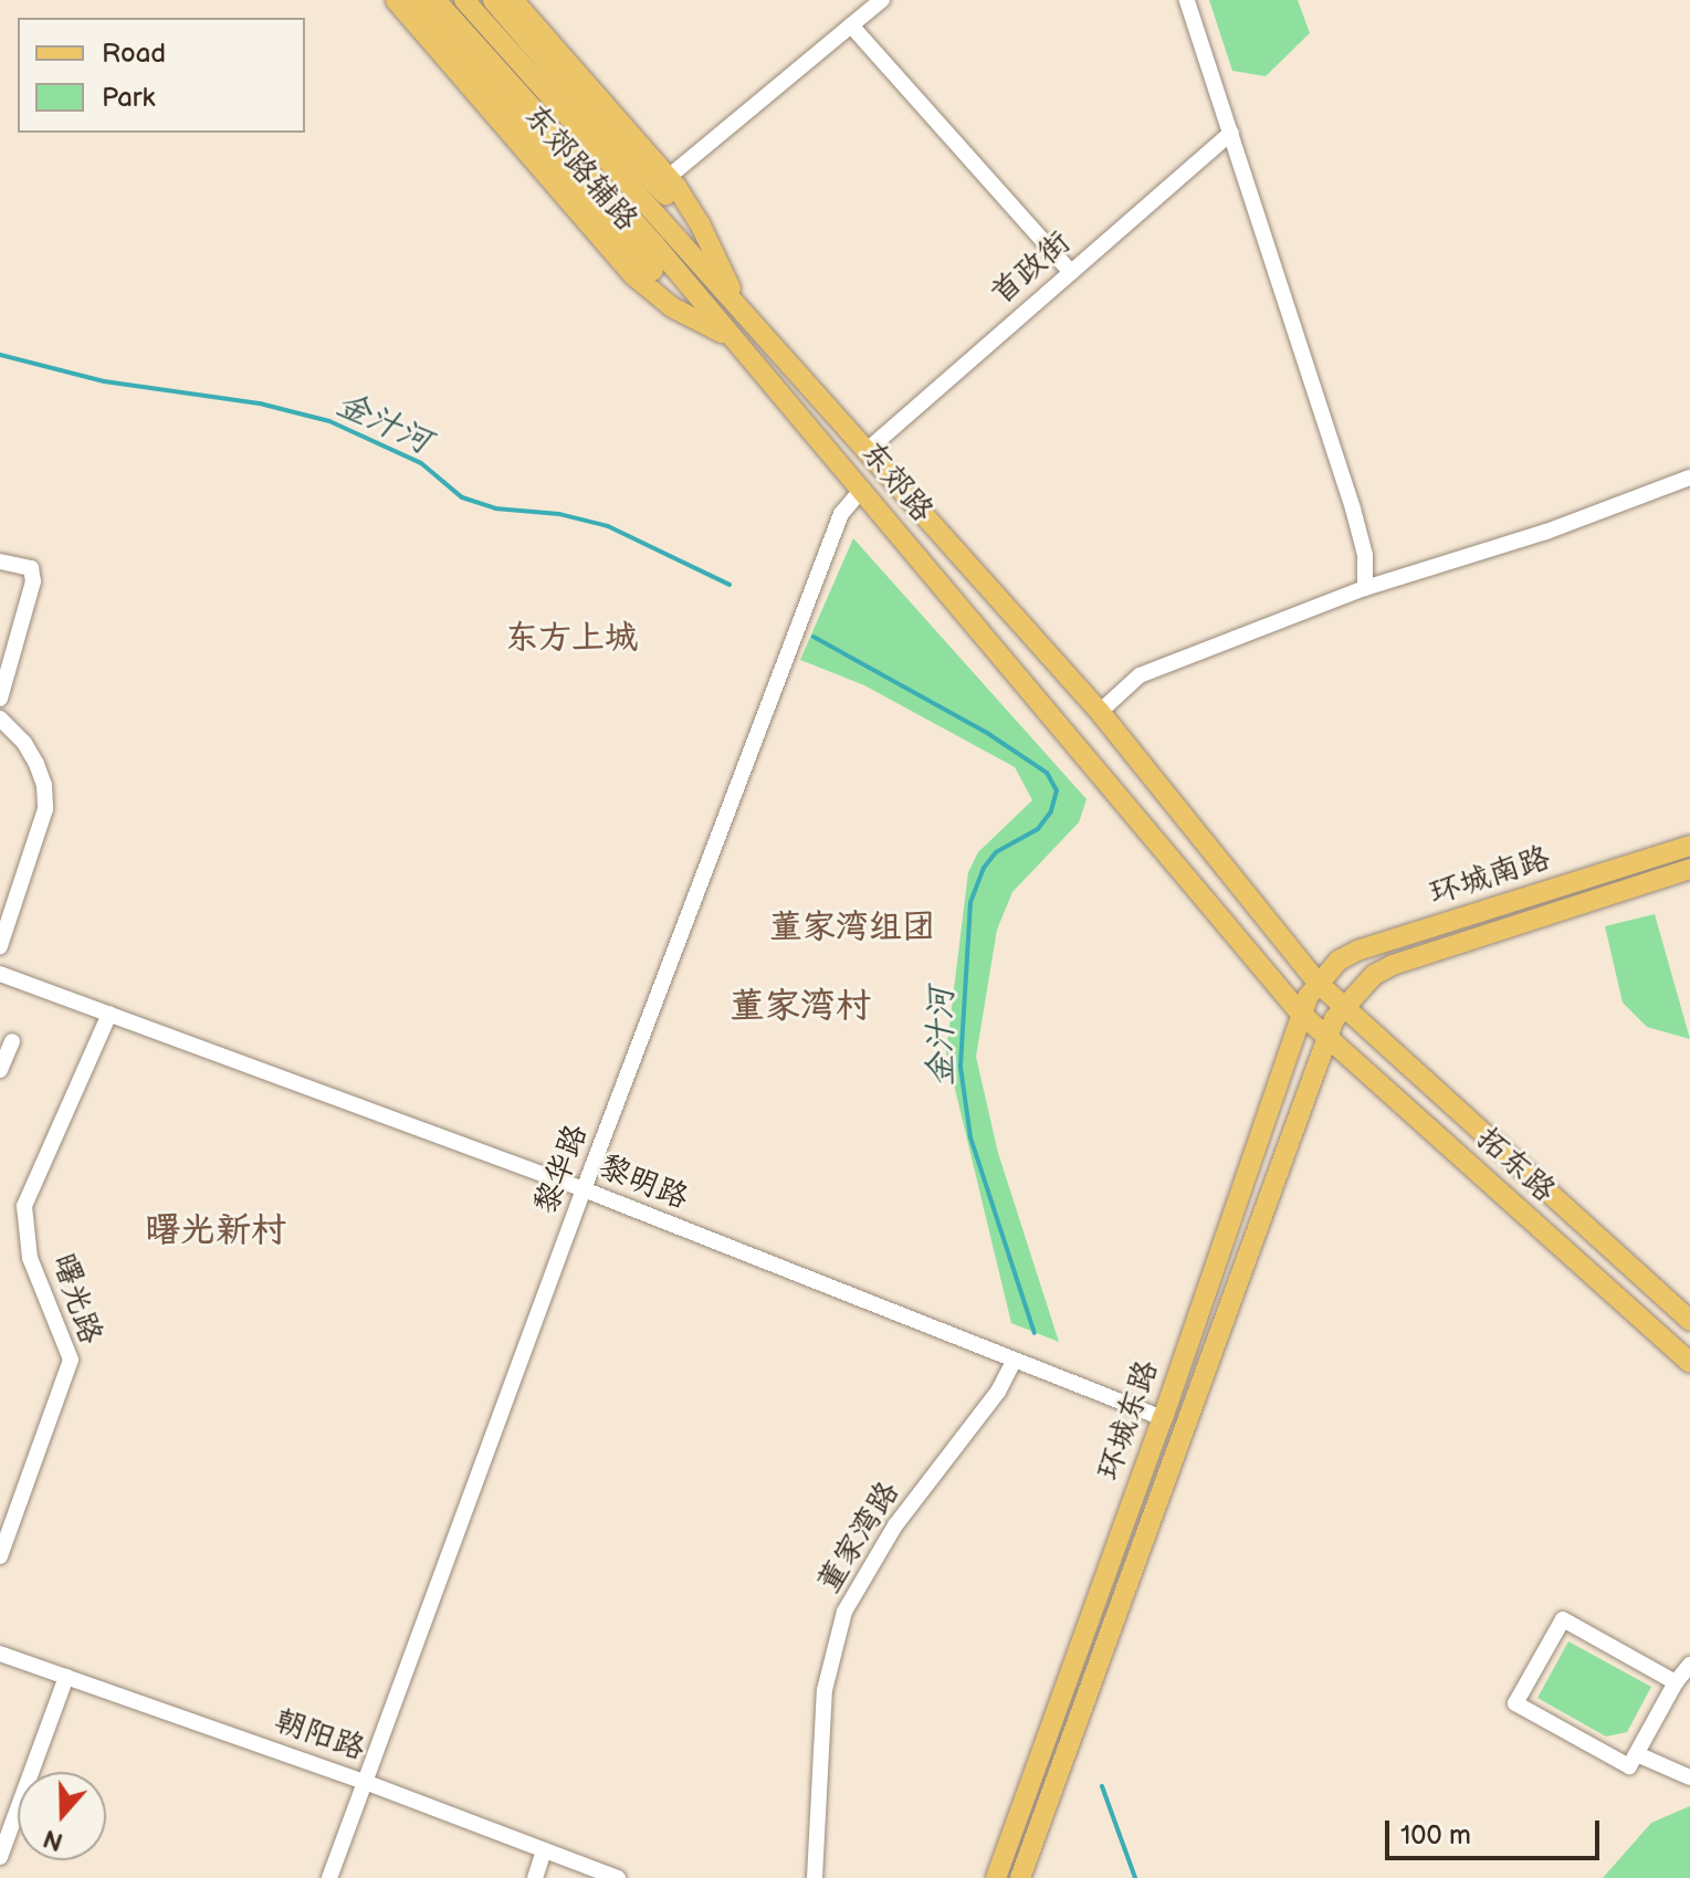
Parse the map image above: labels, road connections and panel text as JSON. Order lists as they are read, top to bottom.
{
  "streets": {
    "main road": [
      "东郊路辅路",
      "东郊路",
      "环城南路",
      "拓东路",
      "环城东路"
    ],
    "street": [
      "首政街",
      "黎华路",
      "黎明路",
      "曙光路",
      "董家湾路",
      "朝阳路"
    ]
  },
  "crossings": [
    ["东郊路辅路", "东郊路"],
    ["首政街", "东郊路"],
    ["东郊路", "环城南路"],
    ["东郊路", "拓东路"],
    ["东郊路", "黎华路"],
    ["东郊路", "环城东路"],
    ["环城南路", "拓东路"],
    ["环城南路", "环城东路"],
    ["拓东路", "环城东路"],
    ["黎华路", "黎明路"],
    ["黎华路", "朝阳路"],
    ["黎明路", "曙光路"],
    ["黎明路", "环城东路"],
    ["黎明路", "董家湾路"]
  ],
  "districts": [
    "东方上城",
    "董家湾组团",
    "董家湾村",
    "曙光新村"
  ],
  "water": ["金汁河"],
  "legend": ["Road", "Park"],
  "scale_bar": "100 m",
  "north": "bottom"
}
